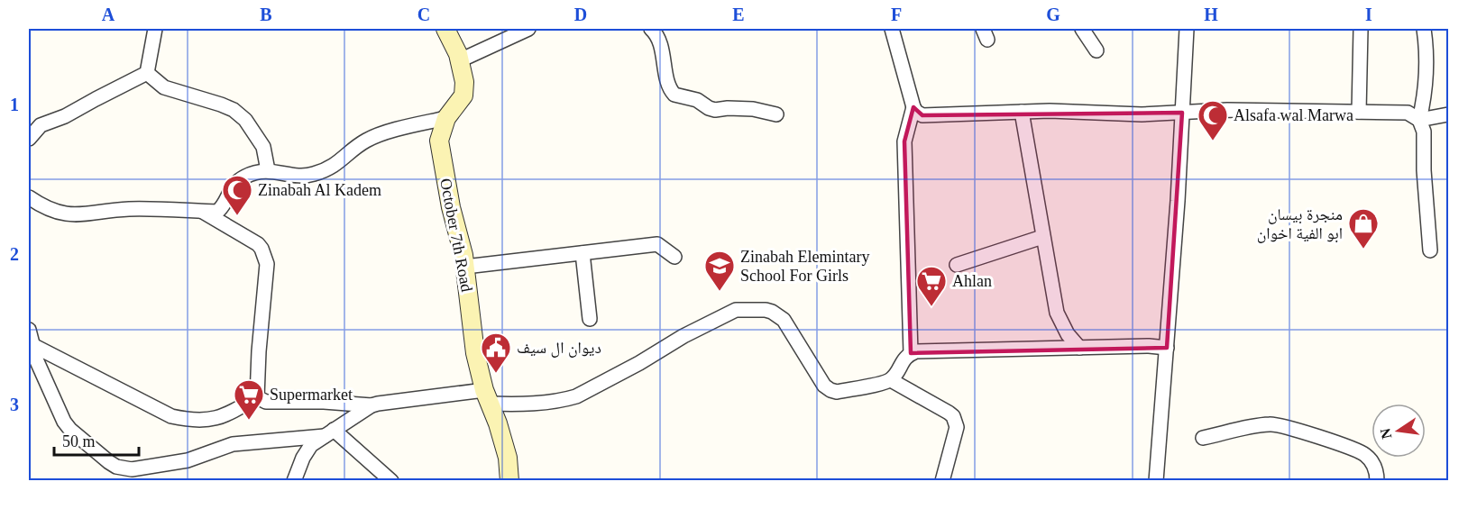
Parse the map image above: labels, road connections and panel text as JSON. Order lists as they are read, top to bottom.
{
  "streets": {
    "street": ["October 7th Road"]
  },
  "places": {
    "mosque": ["Alsafa wal Marwa", "Zinabah Al Kadem"],
    "shop": ["منجرة بيسان ابو الفية اخوان"],
    "school or university": ["Zinabah Elemintary School For Girls"],
    "supermarket": ["Ahlan", "Supermarket"],
    "public building": ["ديوان ال سيف"]
  },
  "scale_bar": "50 m",
  "north": "left",
  "grid": {
    "columns": [
      "A",
      "B",
      "C",
      "D",
      "E",
      "F",
      "G",
      "H",
      "I"
    ],
    "rows": ["1", "2", "3"]
  }
}
